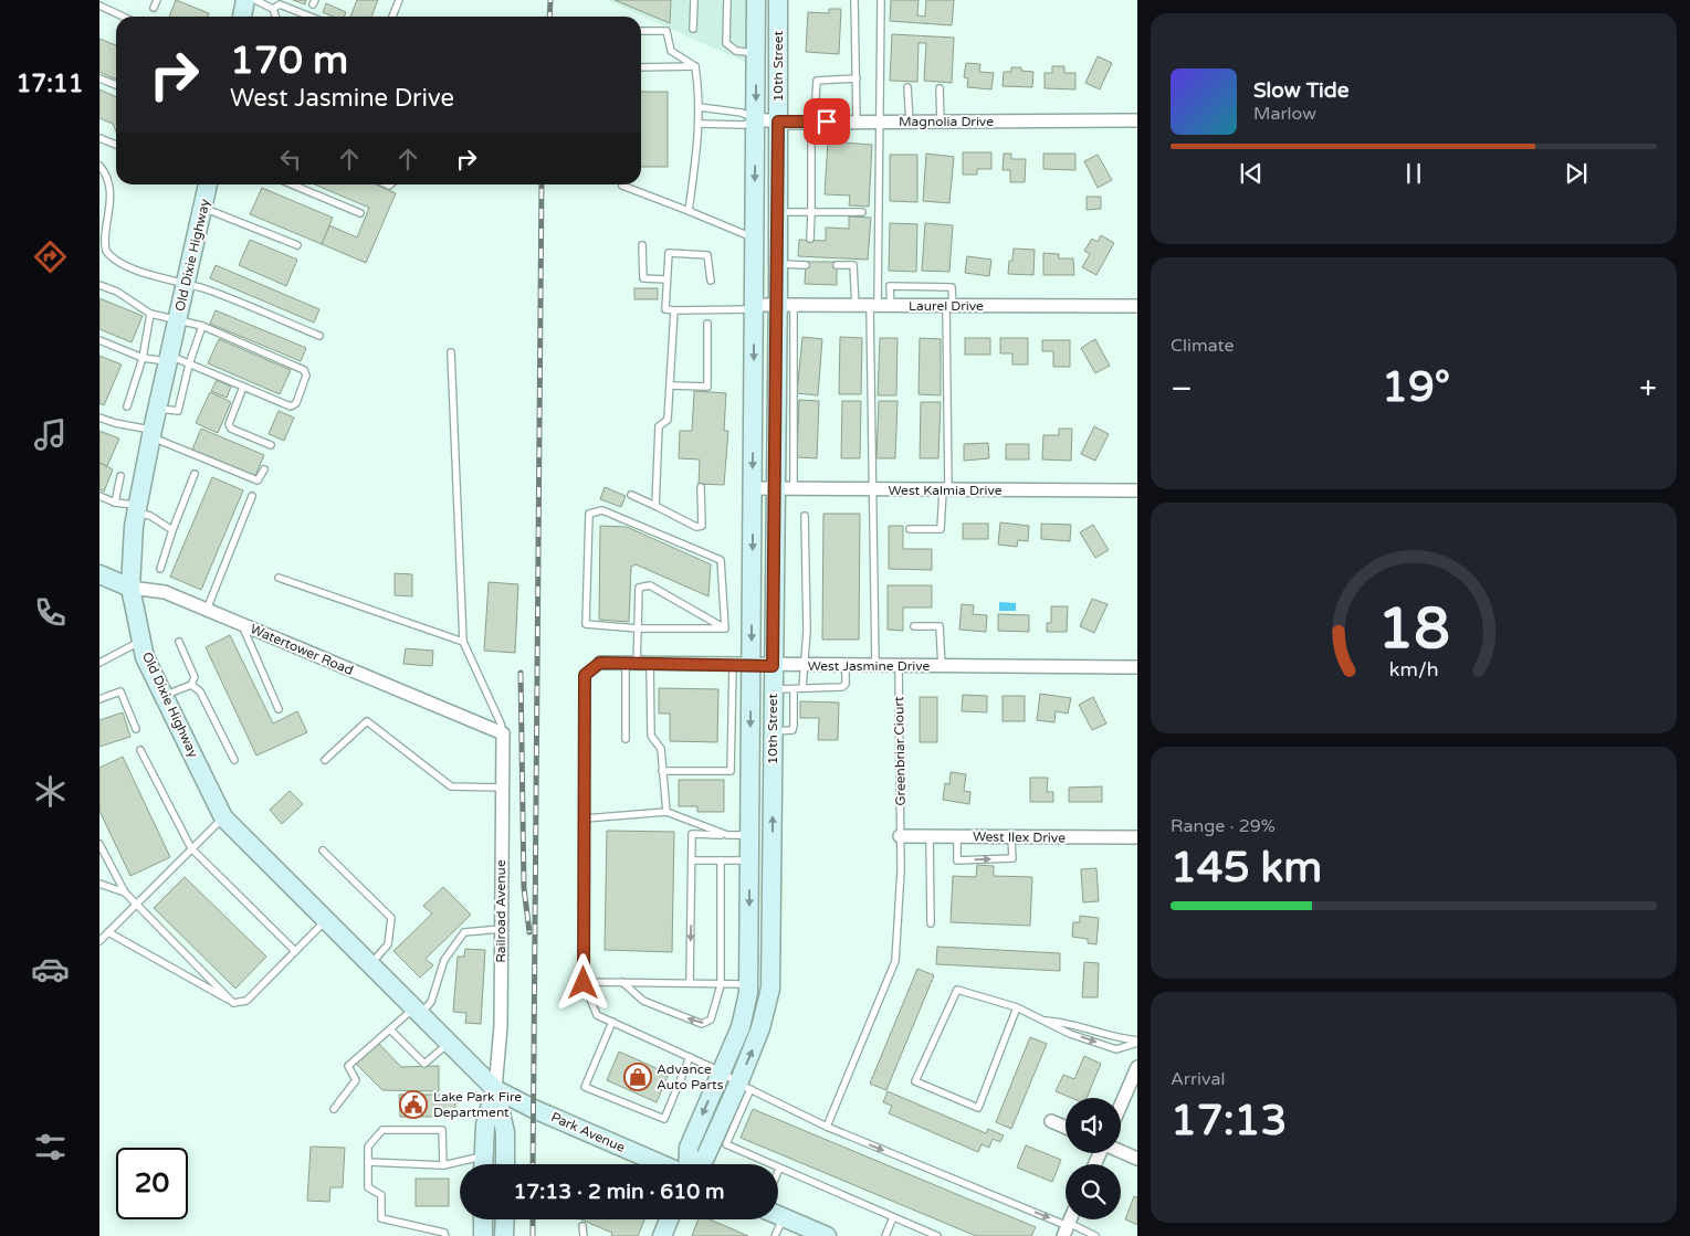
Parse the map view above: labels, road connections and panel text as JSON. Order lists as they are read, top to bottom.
{
  "streets": {
    "main road": [
      "10th Street",
      "Old Dixie Highway",
      "Watertower Road",
      "Park Avenue"
    ],
    "street": [
      "Magnolia Drive",
      "Laurel Drive",
      "West Kalmia Drive",
      "West Jasmine Drive",
      "West Ilex Drive",
      "Railroad Avenue"
    ],
    "lane": ["Greenbriar Ciourt"]
  },
  "crossings": [
    ["10th Street", "Magnolia Drive"],
    ["10th Street", "Laurel Drive"],
    ["10th Street", "West Kalmia Drive"],
    ["10th Street", "West Jasmine Drive"],
    ["Old Dixie Highway", "Watertower Road"],
    ["Old Dixie Highway", "Railroad Avenue"],
    ["Old Dixie Highway", "Park Avenue"],
    ["Watertower Road", "Railroad Avenue"],
    ["West Jasmine Drive", "Greenbriar Ciourt"],
    ["Greenbriar Ciourt", "West Ilex Drive"],
    ["Railroad Avenue", "Park Avenue"]
  ],
  "places": {
    "shop": ["Advance Auto Parts"],
    "public building": ["Lake Park Fire Department"]
  },
  "page": {
    "tabs": "17:11",
    "turn": ["170 m", "West Jasmine Drive"],
    "song": ["Slow Tide", "Marlow"],
    "tile": [
      "Climate",
      ["Range · 29%", "145 km"],
      ["Arrival", "17:13"]
    ],
    "heat": ["−", "19°", "+"],
    "limit": "20",
    "trip": "17:13 · 2 min · 610 m",
    "gauge": ["18", "km/h"]
  }
}
